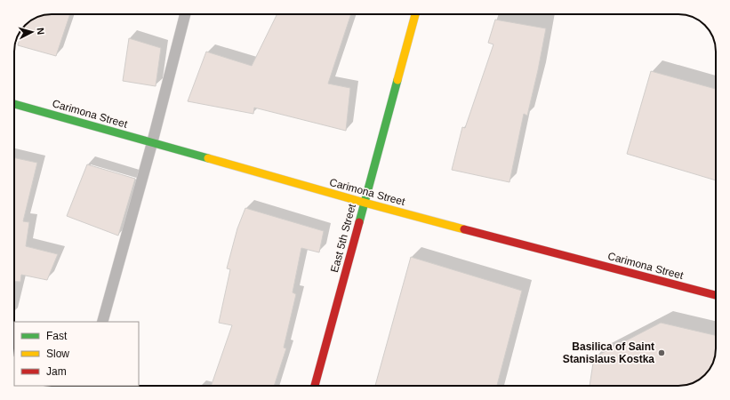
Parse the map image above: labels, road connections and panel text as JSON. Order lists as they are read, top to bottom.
{
  "streets": {
    "street": ["Carimona Street", "East 5th Street"]
  },
  "crossings": [
    ["Carimona Street", "East 5th Street"]
  ],
  "places": ["Basilica of Saint Stanislaus Kostka"],
  "legend": ["Fast", "Slow", "Jam"],
  "north": "right"
}
